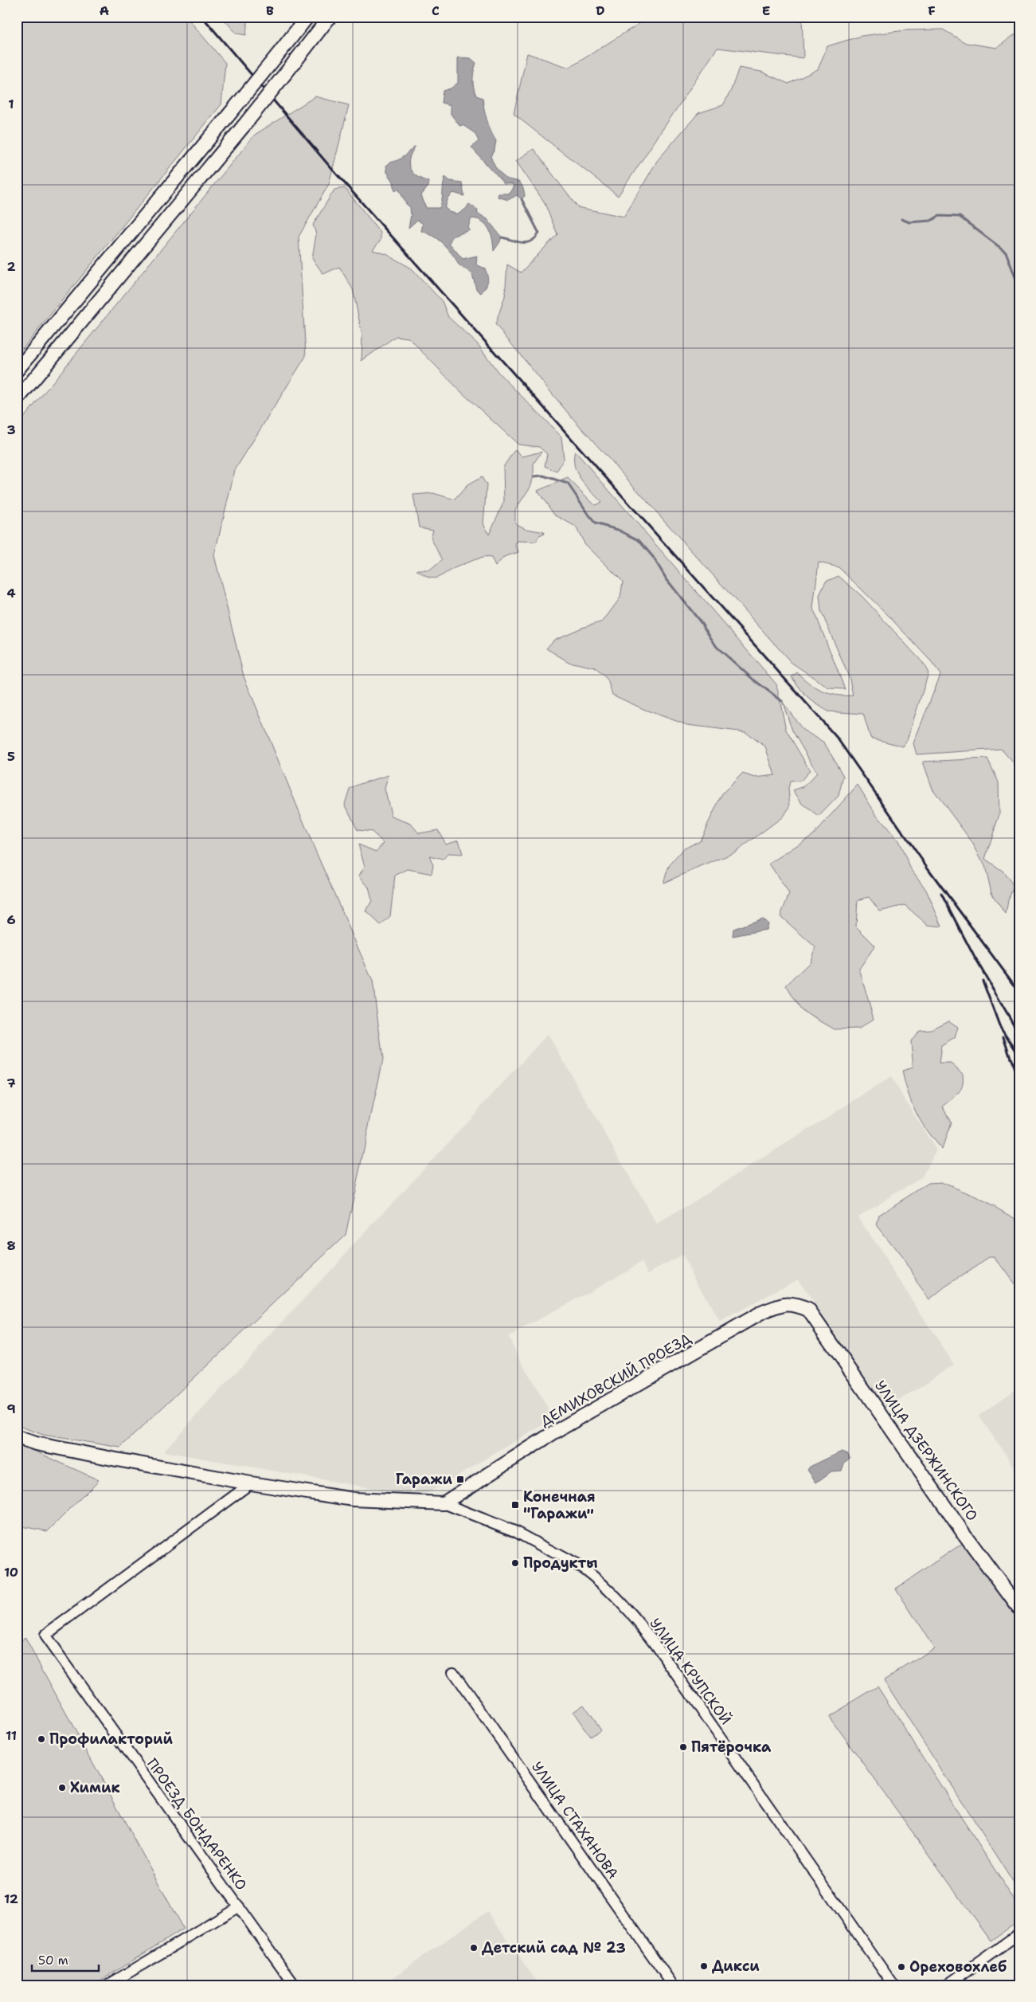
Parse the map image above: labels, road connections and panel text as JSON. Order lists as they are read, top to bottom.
{
  "streets": {
    "main road": ["ДЕМИХОВСКИЙ ПРОЕЗД", "УЛИЦА ДЗЕРЖИНСКОГО"],
    "street": ["УЛИЦА КРУПСКОЙ", "УЛИЦА СТАХАНОВА", "ПРОЕЗД БОНДАРЕНКО"]
  },
  "crossings": [
    ["ДЕМИХОВСКИЙ ПРОЕЗД", "УЛИЦА ДЗЕРЖИНСКОГО"],
    ["ДЕМИХОВСКИЙ ПРОЕЗД", "УЛИЦА КРУПСКОЙ"]
  ],
  "places": {
    "transit": ["Гаражи", "Конечная \"Гаражи\""],
    "other": [
      "Продукты",
      "Профилакторий",
      "Пятёрочка",
      "Химик",
      "Детский сад № 23",
      "Дикси",
      "Ореховохлеб"
    ]
  },
  "scale_bar": "50 m",
  "grid": {
    "columns": [
      "A",
      "B",
      "C",
      "D",
      "E",
      "F"
    ],
    "rows": [
      "1",
      "2",
      "3",
      "4",
      "5",
      "6",
      "7",
      "8",
      "9",
      "10",
      "11",
      "12"
    ]
  }
}
